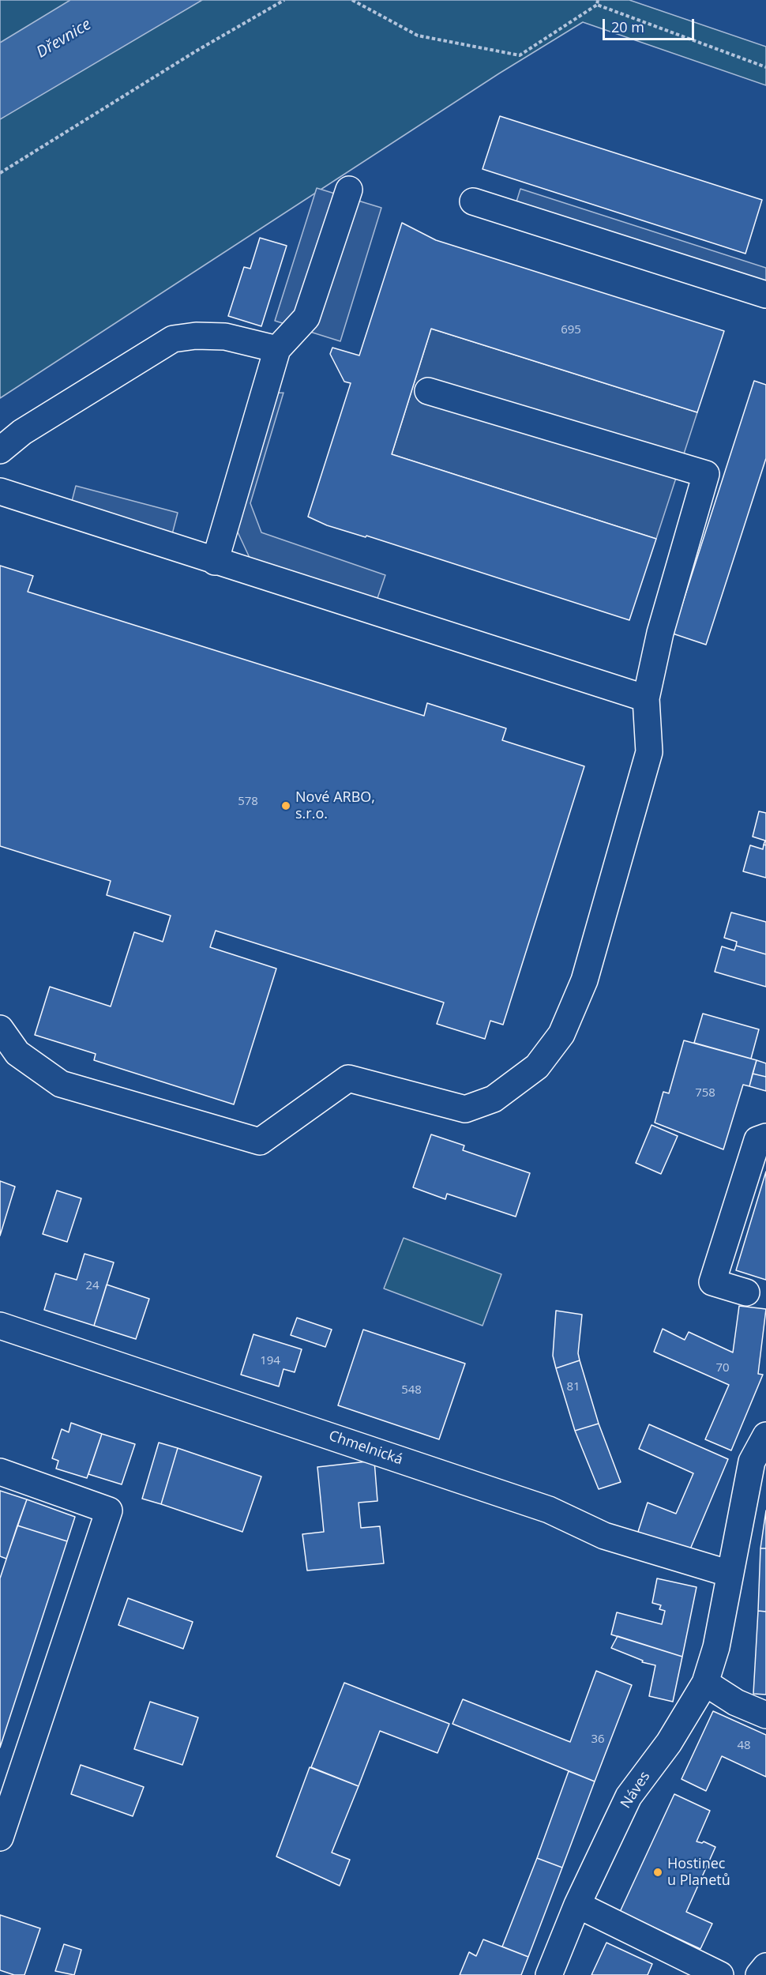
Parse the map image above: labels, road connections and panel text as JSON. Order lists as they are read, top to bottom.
{
  "streets": {
    "street": ["Chmelnická", "Náves"]
  },
  "crossings": [
    ["Chmelnická", "Náves"]
  ],
  "water": ["Dřevnice"],
  "places": ["Nové ARBO, s.r.o.", "Hostinec u Planetů"],
  "house_numbers": [
    "695",
    "578",
    "758",
    "24",
    "194",
    "70",
    "81",
    "548",
    "36",
    "48"
  ],
  "scale_bar": "20 m"
}
